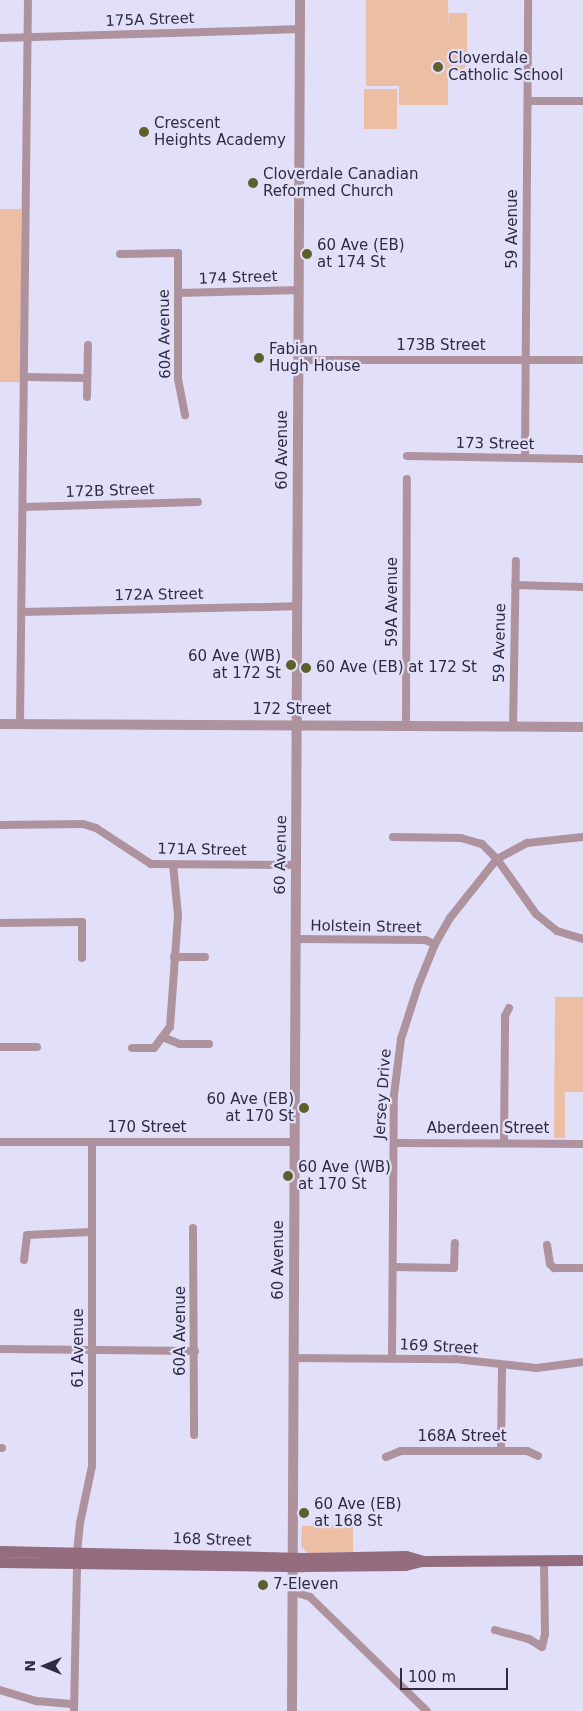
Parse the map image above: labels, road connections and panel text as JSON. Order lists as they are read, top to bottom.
{
  "streets": {
    "main road": ["168 Street"],
    "street": [
      "175A Street",
      "59 Avenue",
      "174 Street",
      "60A Avenue",
      "173B Street",
      "173 Street",
      "60 Avenue",
      "172B Street",
      "172A Street",
      "59A Avenue",
      "172 Street",
      "171A Street",
      "Holstein Street",
      "Jersey Drive",
      "170 Street",
      "Aberdeen Street",
      "169 Street",
      "61 Avenue",
      "168A Street"
    ]
  },
  "crossings": [
    ["175A Street", "60 Avenue"],
    ["59 Avenue", "173B Street"],
    ["59 Avenue", "173 Street"],
    ["59 Avenue", "172 Street"],
    ["174 Street", "60A Avenue"],
    ["174 Street", "60 Avenue"],
    ["173B Street", "60 Avenue"],
    ["60 Avenue", "172A Street"],
    ["60 Avenue", "172 Street"],
    ["60 Avenue", "171A Street"],
    ["60 Avenue", "Holstein Street"],
    ["60 Avenue", "170 Street"],
    ["60 Avenue", "169 Street"],
    ["60 Avenue", "168 Street"],
    ["59A Avenue", "172 Street"],
    ["Holstein Street", "Jersey Drive"],
    ["Jersey Drive", "Aberdeen Street"],
    ["Jersey Drive", "169 Street"],
    ["170 Street", "61 Avenue"],
    ["61 Avenue", "168 Street"]
  ],
  "places": [
    "Cloverdale Catholic School",
    "Crescent Heights Academy",
    "Cloverdale Canadian Reformed Church",
    "60 Ave (EB) at 174 St",
    "Fabian Hugh House",
    "60 Ave (WB) at 172 St",
    "60 Ave (EB) at 172 St",
    "60 Ave (EB) at 170 St",
    "60 Ave (WB) at 170 St",
    "60 Ave (EB) at 168 St",
    "7-Eleven"
  ],
  "scale_bar": "100 m",
  "north": "left"
}
